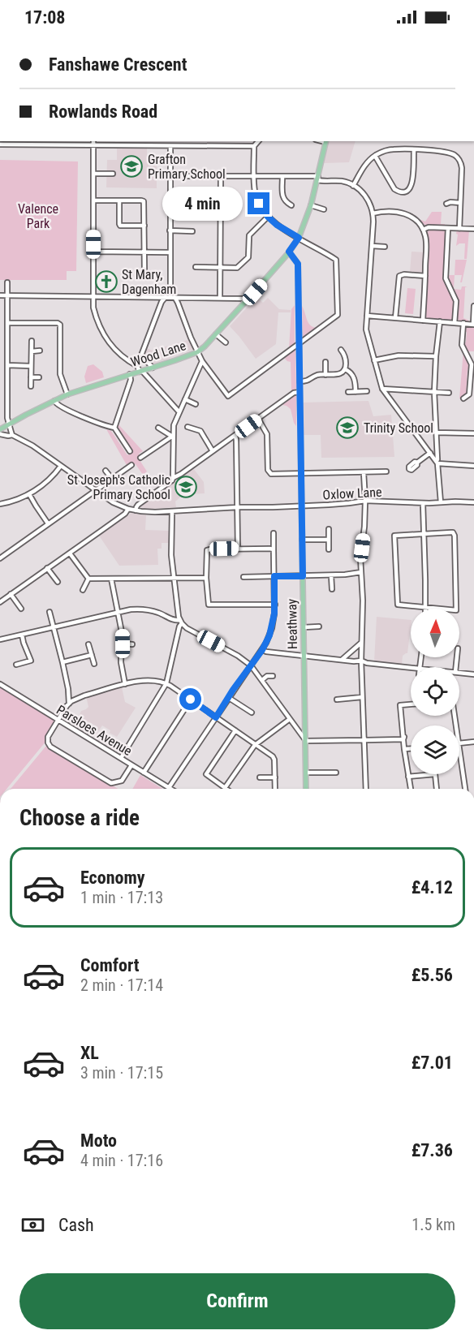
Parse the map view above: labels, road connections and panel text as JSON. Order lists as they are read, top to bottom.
{
  "streets": {
    "main road": ["Wood Lane", "Heathway"],
    "street": ["Oxlow Lane", "Parsloes Avenue"]
  },
  "crossings": [
    ["Wood Lane", "Heathway"],
    ["Oxlow Lane", "Heathway"]
  ],
  "parks": ["Valence Park"],
  "places": {
    "school or university": ["Grafton Primary School", "Trinity School", "St Joseph's Catholic Primary School"],
    "church": ["St Mary, Dagenham"]
  },
  "north": "top",
  "page": {
    "status": "17:08",
    "banner": ["Fanshawe Crescent", "Rowlands Road"],
    "bubble": "4 min",
    "heading": "Choose a ride",
    "list": [
      {
        "name": "Economy",
        "note": "1 min · 17:13",
        "value": "£4.12"
      },
      {
        "name": "Comfort",
        "note": "2 min · 17:14",
        "value": "£5.56"
      },
      {
        "name": "XL",
        "note": "3 min · 17:15",
        "value": "£7.01"
      },
      {
        "name": "Moto",
        "note": "4 min · 17:16",
        "value": "£7.36"
      }
    ],
    "pay": ["Cash", "1.5 km"],
    "buttons": "Confirm"
  }
}
